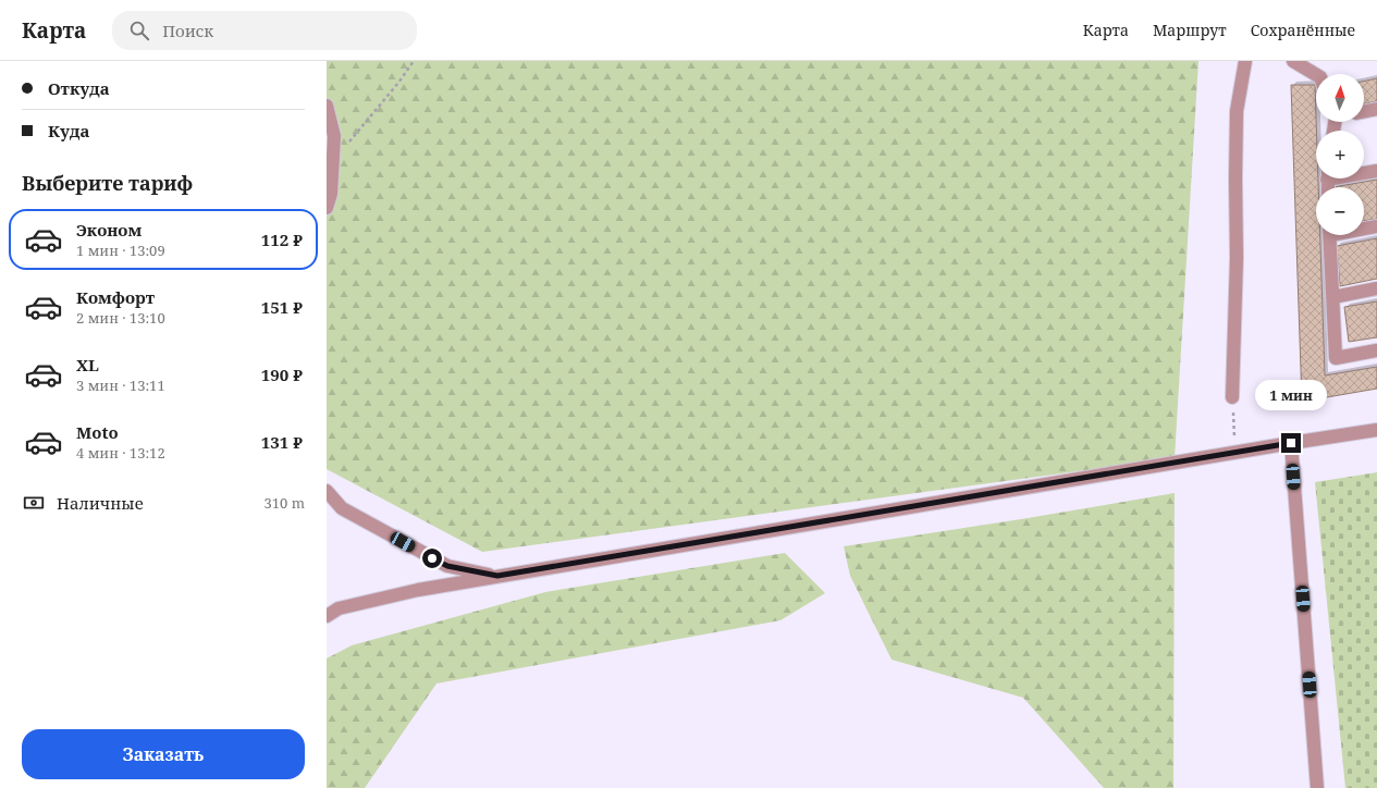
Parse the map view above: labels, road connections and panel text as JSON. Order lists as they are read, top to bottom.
{
  "north": "top",
  "page": {
    "header": "Карта",
    "search": "Поиск",
    "nav": ["Карта", "Маршрут", "Сохранённые"],
    "banner": ["Откуда", "Куда"],
    "map_buttons": ["+", "−"],
    "heading": "Выберите тариф",
    "list": [
      {
        "name": "Эконом",
        "note": "1 мин · 13:09",
        "value": "112 ₽"
      },
      {
        "name": "Комфорт",
        "note": "2 мин · 13:10",
        "value": "151 ₽"
      },
      {
        "name": "XL",
        "note": "3 мин · 13:11",
        "value": "190 ₽"
      },
      {
        "name": "Moto",
        "note": "4 мин · 13:12",
        "value": "131 ₽"
      }
    ],
    "bubble": "1 мин",
    "pay": ["Наличные", "310 m"],
    "buttons": "Заказать"
  }
}
